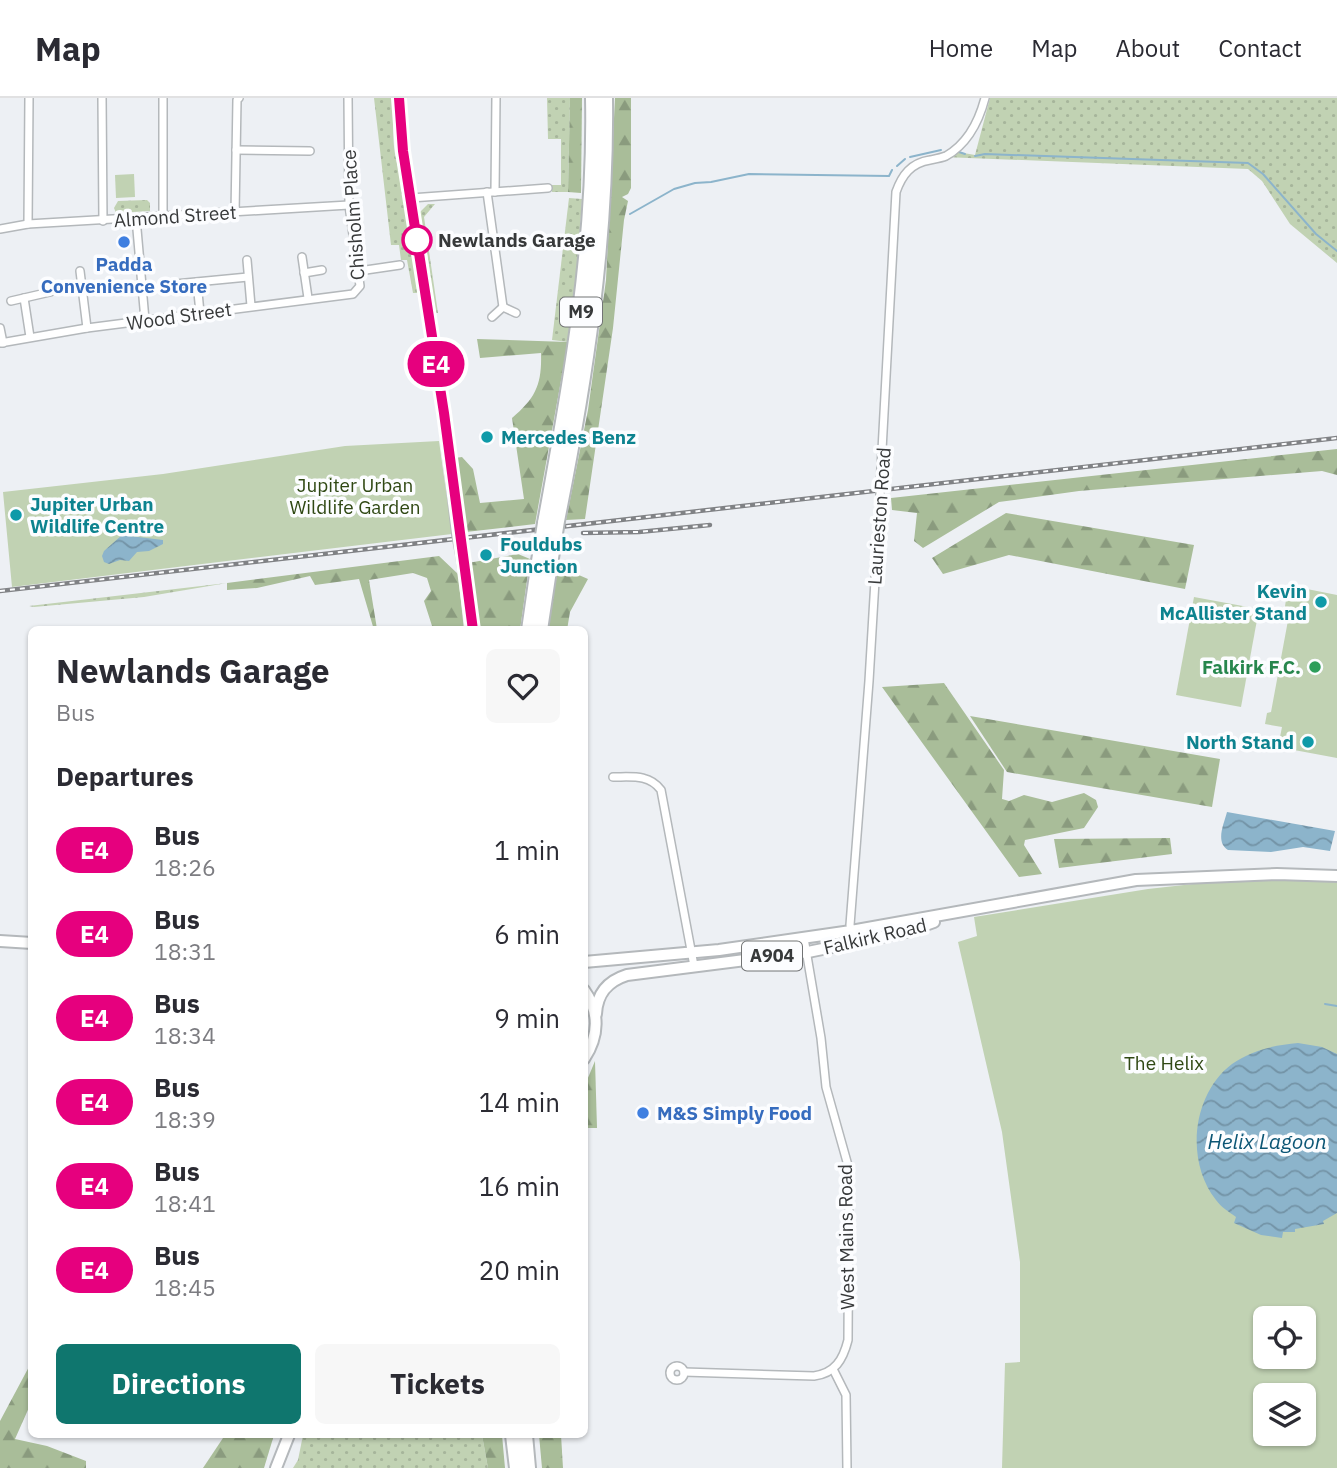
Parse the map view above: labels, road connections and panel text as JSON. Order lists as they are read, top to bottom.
{
  "streets": {
    "highway": ["M9"],
    "main road": ["Falkirk Road", "A904"],
    "street": [
      "Chisholm Place",
      "Almond Street",
      "Wood Street",
      "Laurieston Road",
      "West Mains Road"
    ]
  },
  "crossings": [
    ["Chisholm Place", "Almond Street"],
    ["Chisholm Place", "Wood Street"],
    ["Laurieston Road", "Falkirk Road"],
    ["Falkirk Road", "West Mains Road"]
  ],
  "water": ["Helix Lagoon"],
  "parks": ["Jupiter Urban Wildlife Garden", "The Helix"],
  "places": [
    "Newlands Garage",
    "Padda Convenience Store",
    "Mercedes Benz",
    "Jupiter Urban Wildlife Centre",
    "Fouldubs Junction",
    "Kevin McAllister Stand",
    "Falkirk F.C.",
    "North Stand",
    "M&S Simply Food"
  ],
  "lines": ["bus line E4"],
  "page": {
    "header": "Map",
    "nav": [
      "Home",
      "Map",
      "About",
      "Contact"
    ],
    "on_map": "E4",
    "heading": [
      ["Newlands Garage", "Bus"],
      "Departures"
    ],
    "list": [
      {
        "mark": "E4",
        "name": "Bus",
        "note": "18:26",
        "value": "1 min"
      },
      {
        "mark": "E4",
        "name": "Bus",
        "note": "18:31",
        "value": "6 min"
      },
      {
        "mark": "E4",
        "name": "Bus",
        "note": "18:34",
        "value": "9 min"
      },
      {
        "mark": "E4",
        "name": "Bus",
        "note": "18:39",
        "value": "14 min"
      },
      {
        "mark": "E4",
        "name": "Bus",
        "note": "18:41",
        "value": "16 min"
      },
      {
        "mark": "E4",
        "name": "Bus",
        "note": "18:45",
        "value": "20 min"
      }
    ],
    "buttons": ["Directions", "Tickets"]
  }
}
